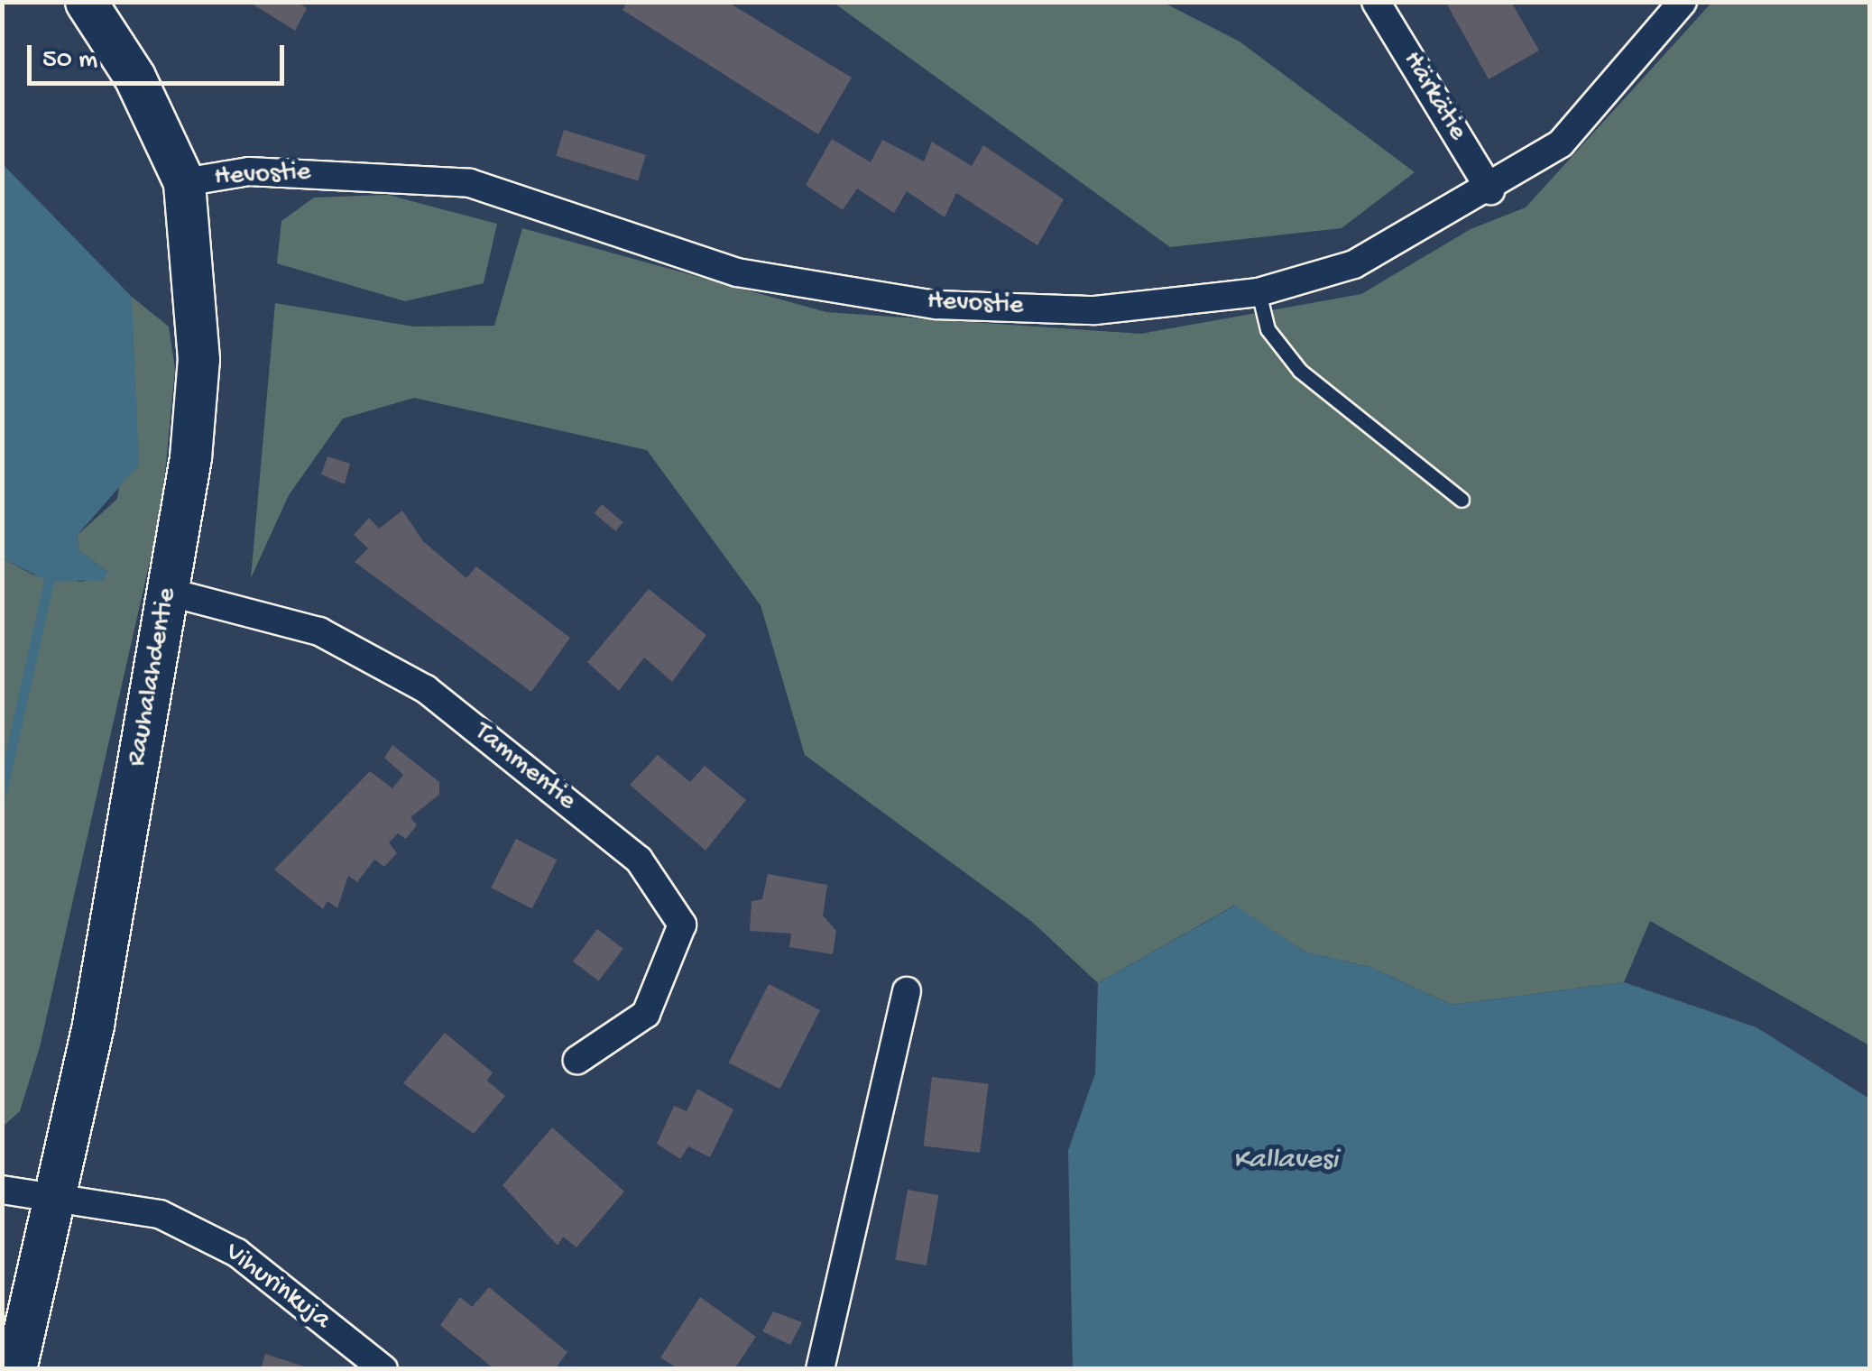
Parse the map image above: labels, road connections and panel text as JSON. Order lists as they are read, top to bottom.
{
  "streets": {
    "main road": ["Rauhalahdentie"],
    "street": [
      "Härkätie",
      "Hevostie",
      "Tammentie",
      "Vihurinkuja"
    ]
  },
  "crossings": [
    ["Härkätie", "Hevostie"],
    ["Hevostie", "Rauhalahdentie"],
    ["Rauhalahdentie", "Tammentie"],
    ["Rauhalahdentie", "Vihurinkuja"]
  ],
  "water": ["Kallavesi"],
  "scale_bar": "50 m"
}
